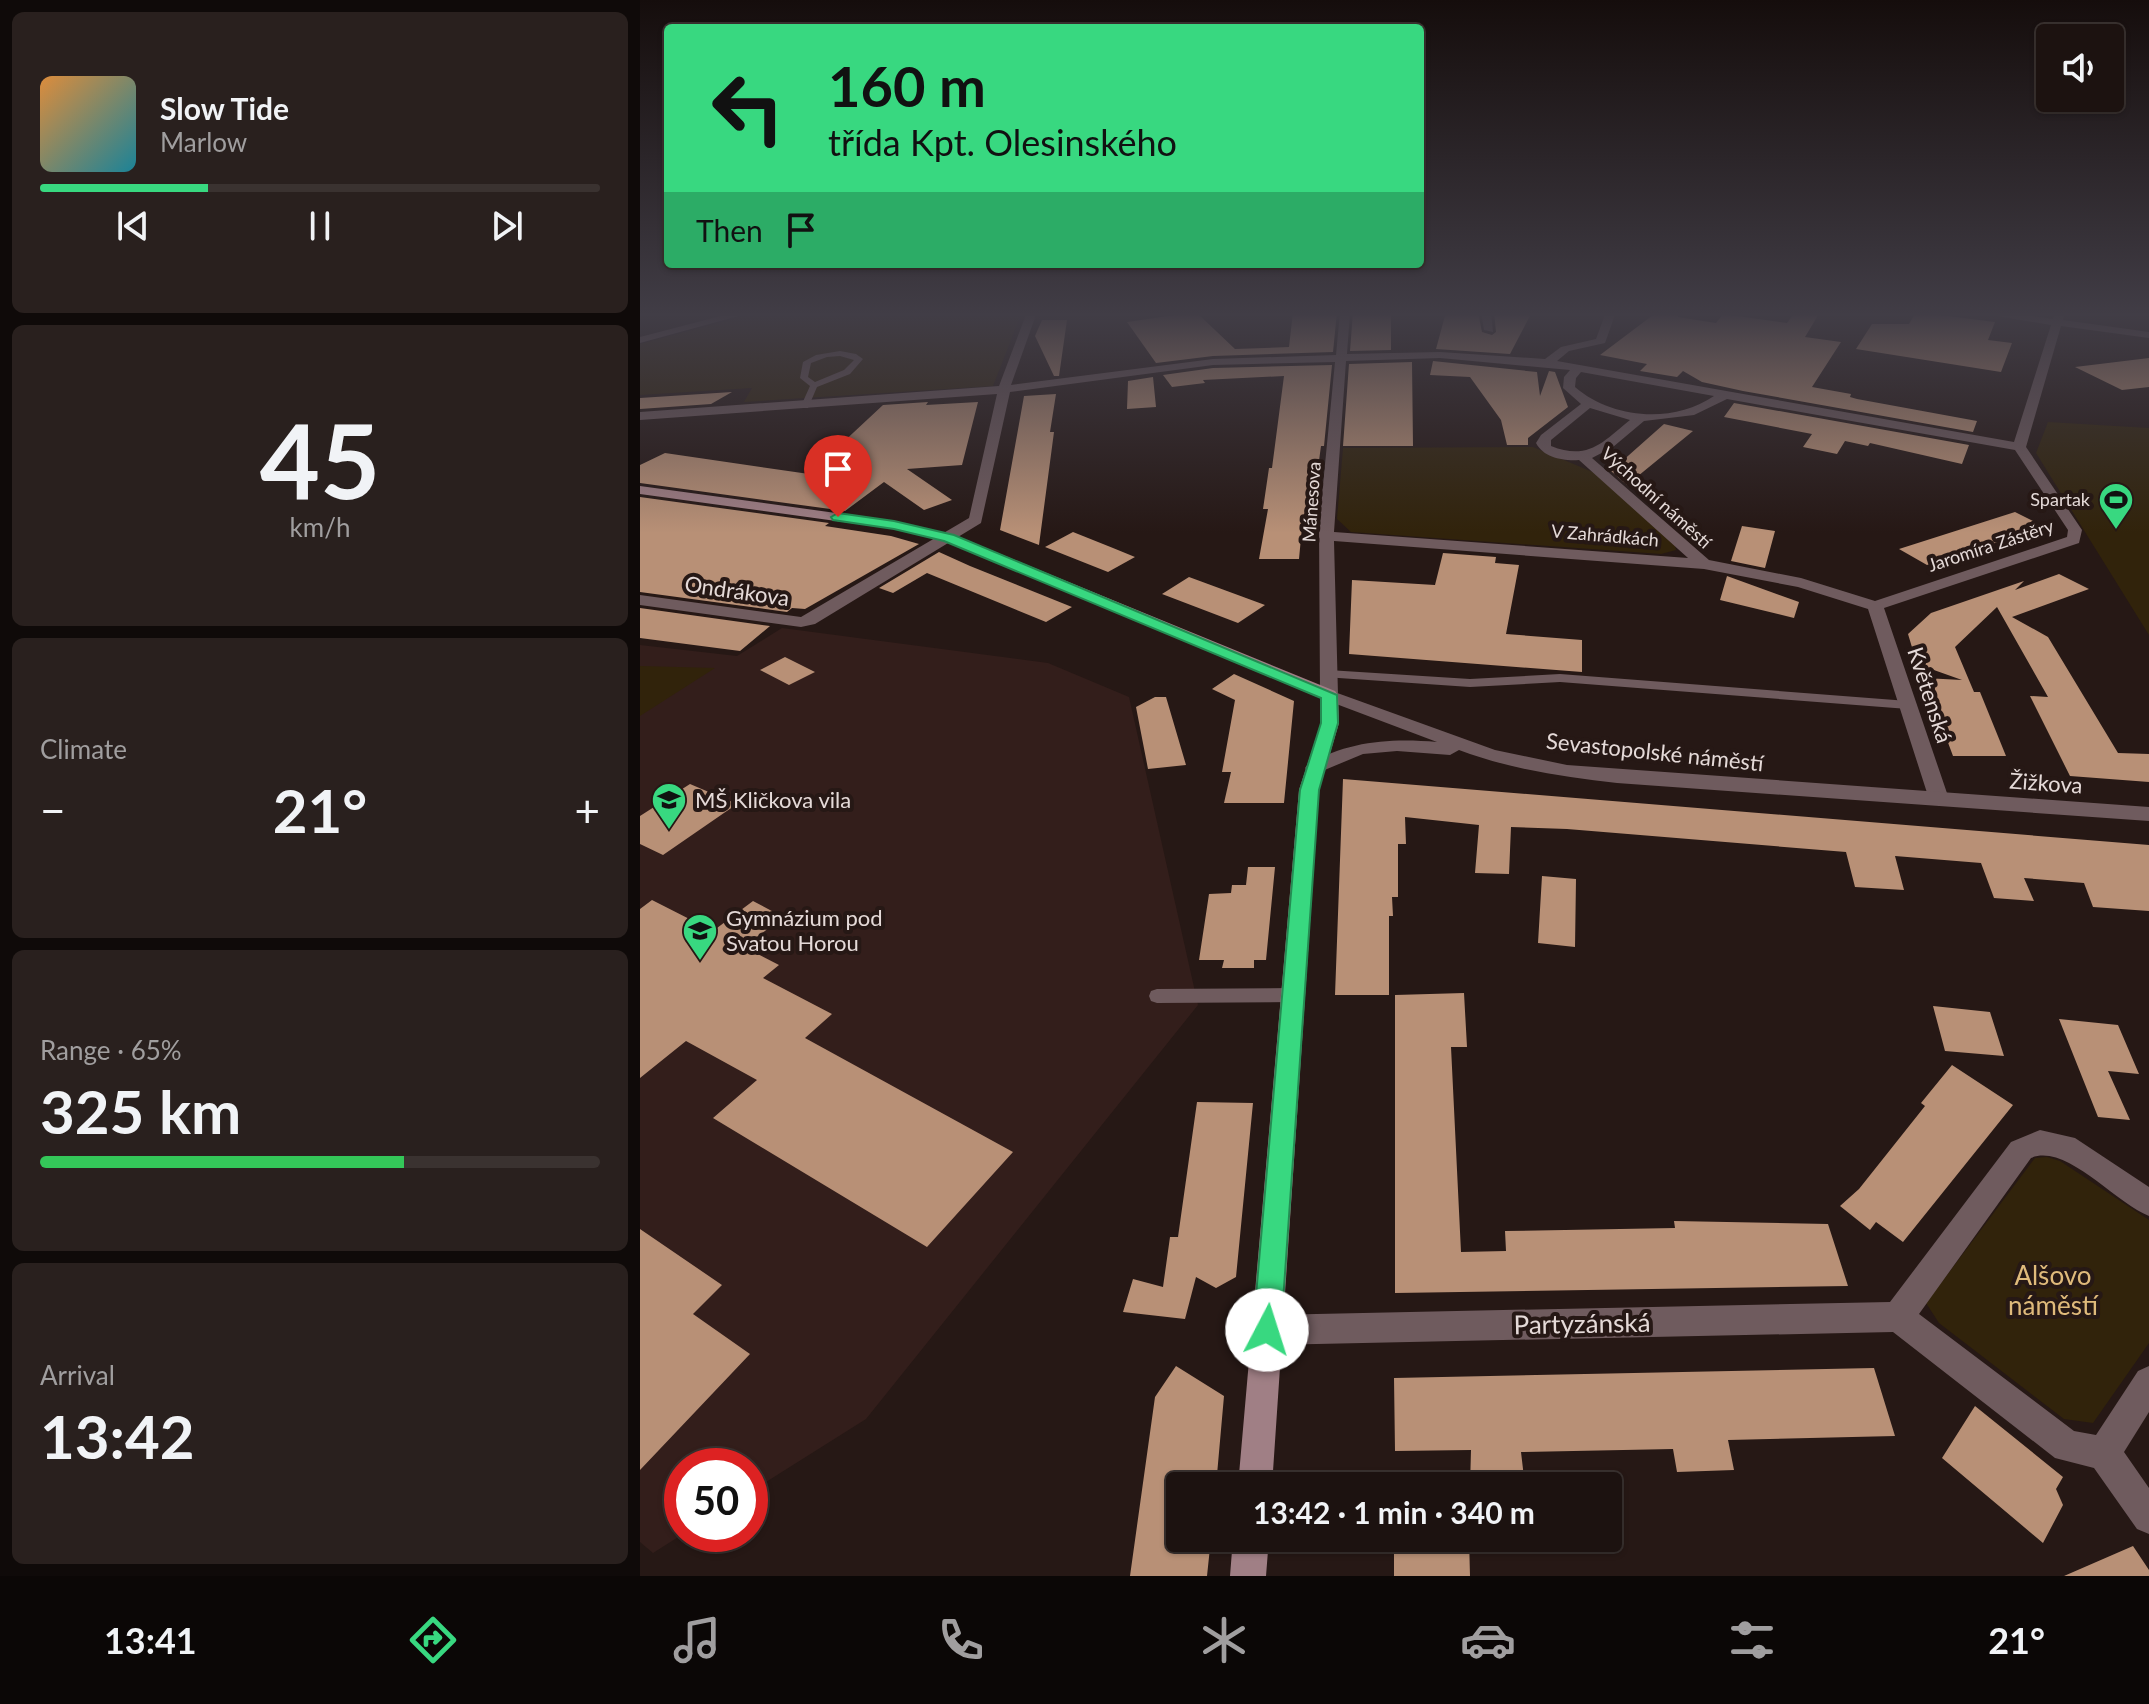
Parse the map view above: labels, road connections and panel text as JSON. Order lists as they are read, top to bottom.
{
  "streets": {
    "street": [
      "Východní náměstí",
      "Mánesova",
      "V Zahrádkách",
      "Jaromíra Zástěry",
      "Ondrákova",
      "Květenská",
      "Sevastopolské náměstí",
      "Žižkova",
      "Partyzánská"
    ]
  },
  "crossings": [
    ["Východní náměstí", "V Zahrádkách"],
    ["Mánesova", "V Zahrádkách"],
    ["Mánesova", "Sevastopolské náměstí"],
    ["V Zahrádkách", "Jaromíra Zástěry"],
    ["V Zahrádkách", "Květenská"],
    ["Jaromíra Zástěry", "Květenská"],
    ["Květenská", "Sevastopolské náměstí"],
    ["Květenská", "Žižkova"],
    ["Sevastopolské náměstí", "Žižkova"]
  ],
  "parks": ["Alšovo náměstí"],
  "places": {
    "sports": ["Spartak"],
    "school or university": ["MŠ Kličkova vila", "Gymnázium pod Svatou Horou"]
  },
  "page": {
    "turn": ["160 m", "třída Kpt. Olesinského"],
    "song": ["Slow Tide", "Marlow"],
    "then": "Then",
    "tile": [
      ["45", "km/h"],
      "Climate",
      ["Range · 65%", "325 km"],
      ["Arrival", "13:42"]
    ],
    "heat": ["−", "21°", "+"],
    "limit": "50",
    "trip": "13:42 · 1 min · 340 m",
    "tabs": ["13:41", "21°"]
  }
}
